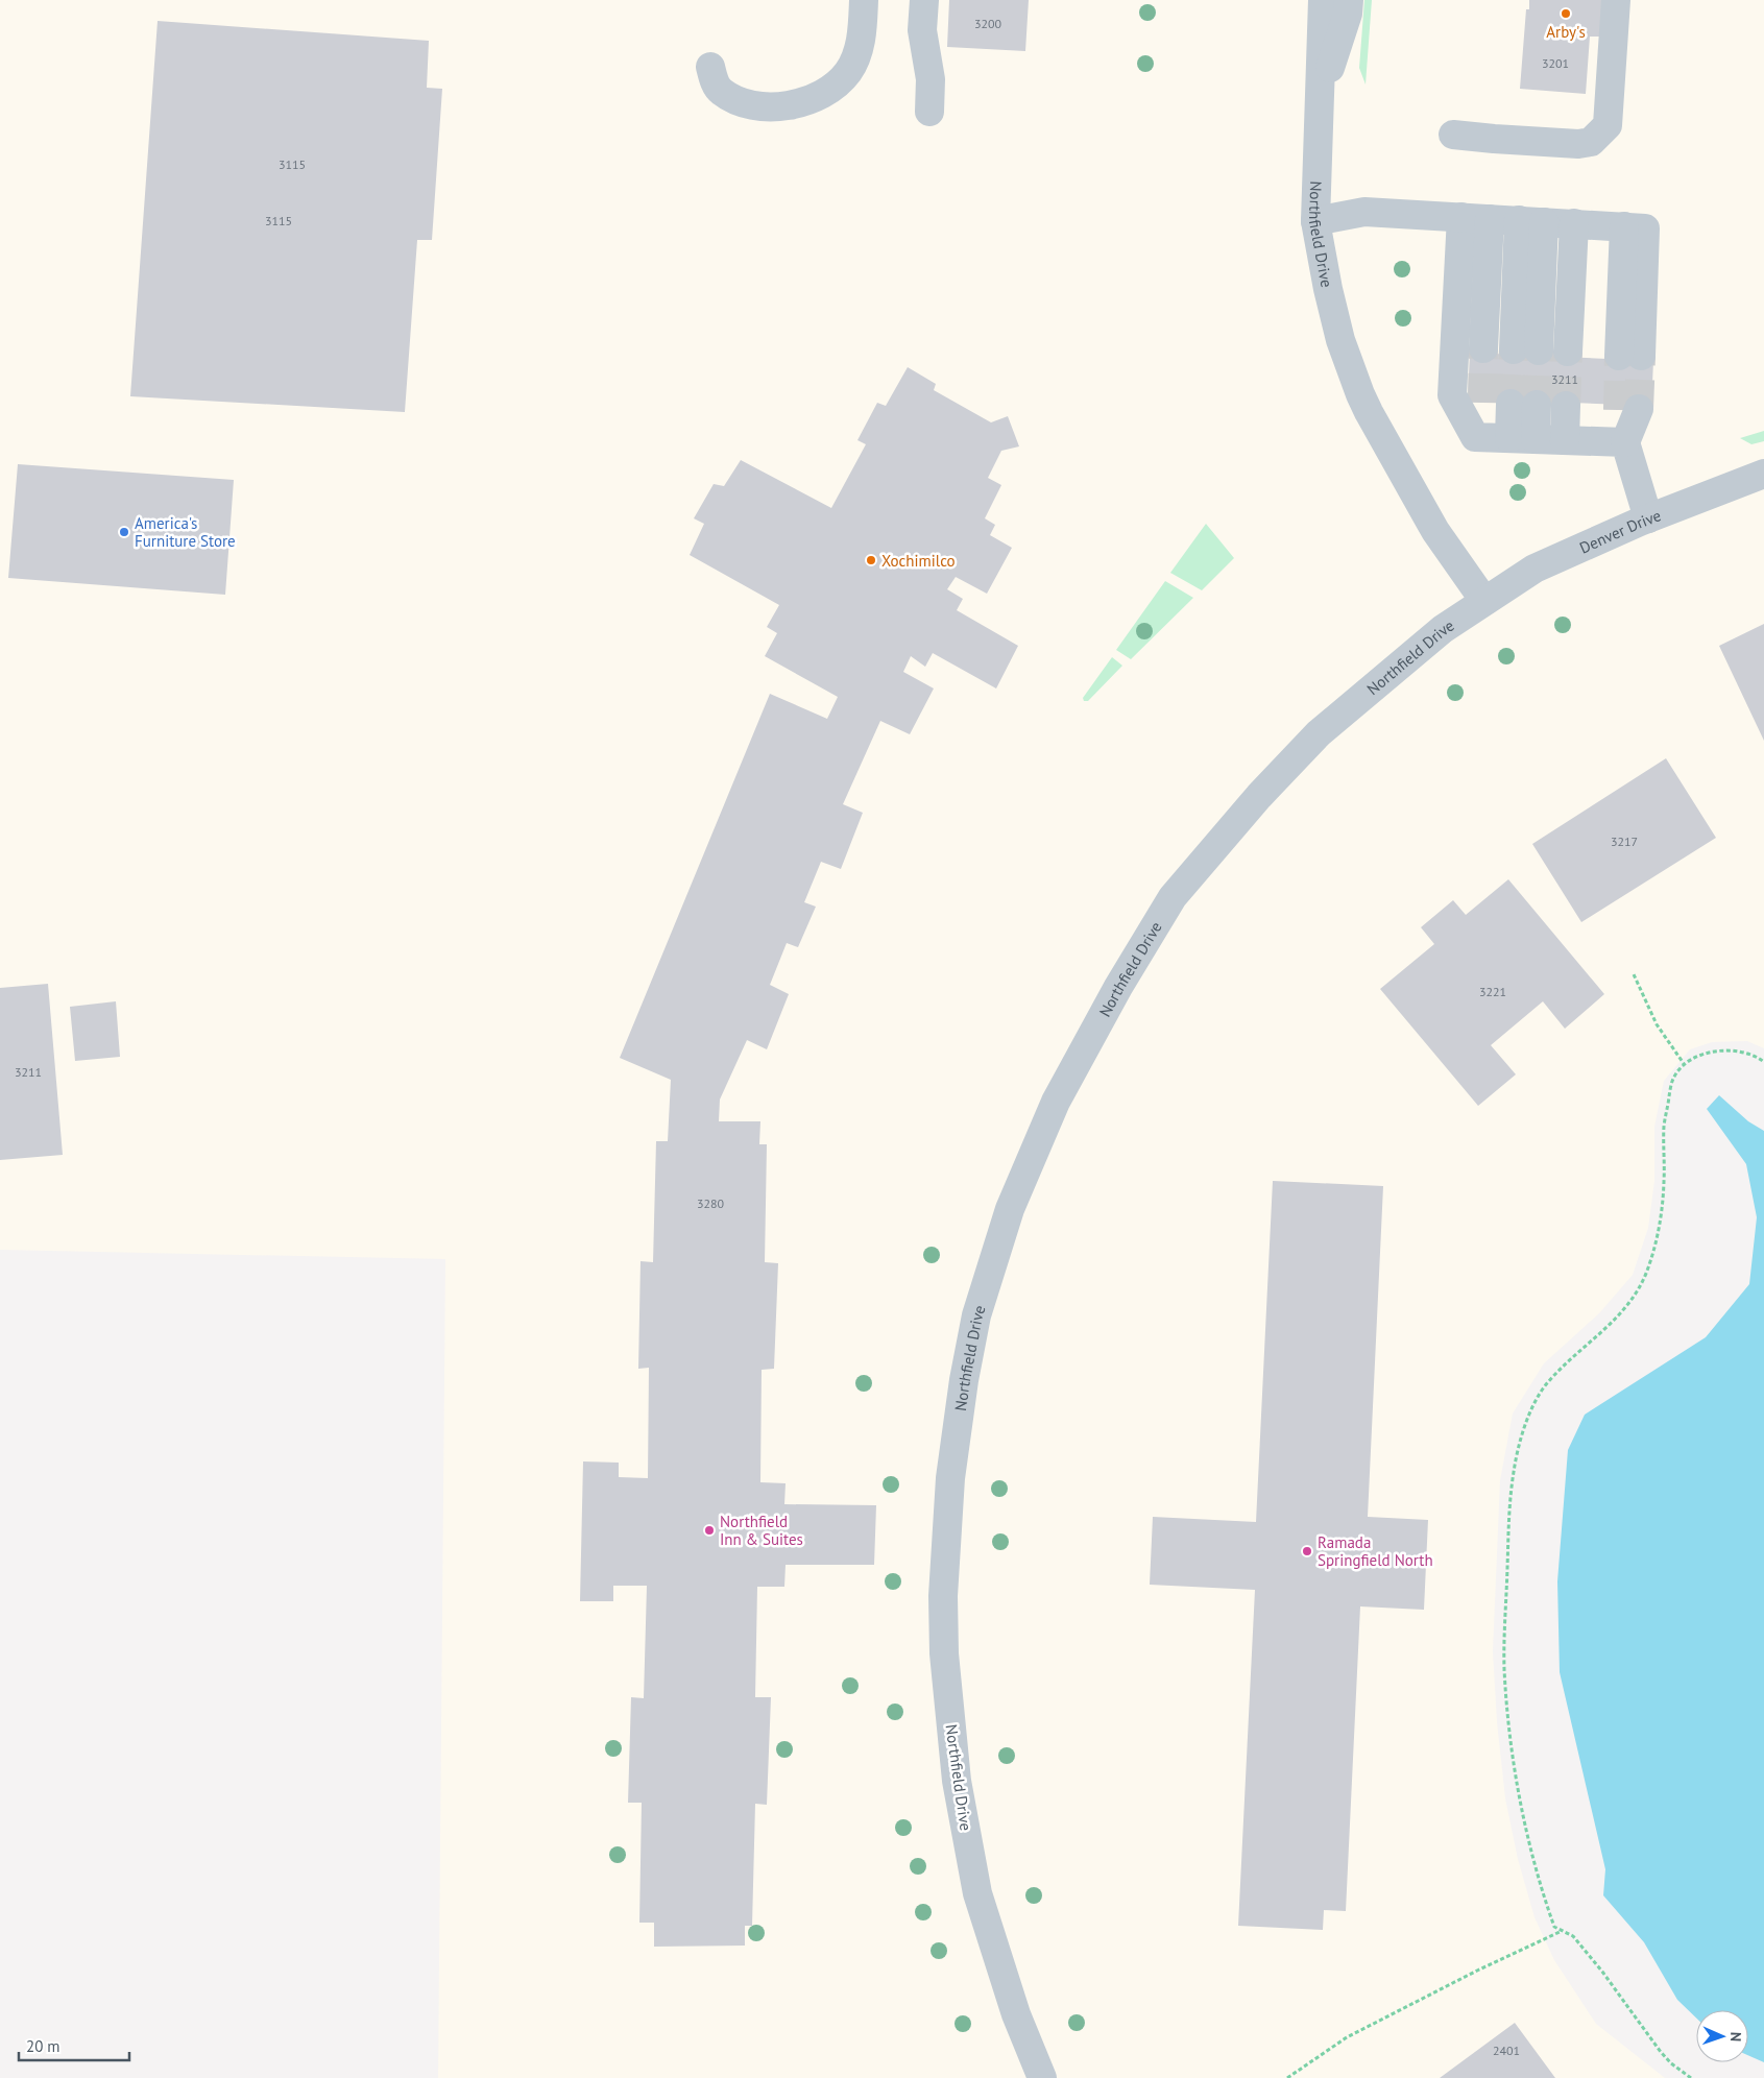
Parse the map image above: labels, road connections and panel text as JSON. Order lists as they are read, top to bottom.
{
  "streets": {
    "street": ["Northfield Drive", "Denver Drive"]
  },
  "crossings": [
    ["Northfield Drive", "Denver Drive"]
  ],
  "places": [
    "Arby's",
    "America's Furniture Store",
    "Xochimilco",
    "Northfield Inn & Suites",
    "Ramada Springfield North"
  ],
  "house_numbers": [
    "3200",
    "3201",
    "3115",
    "3115",
    "3211",
    "3217",
    "3221",
    "3211",
    "3280",
    "2401"
  ],
  "scale_bar": "20 m",
  "north": "right"
}
